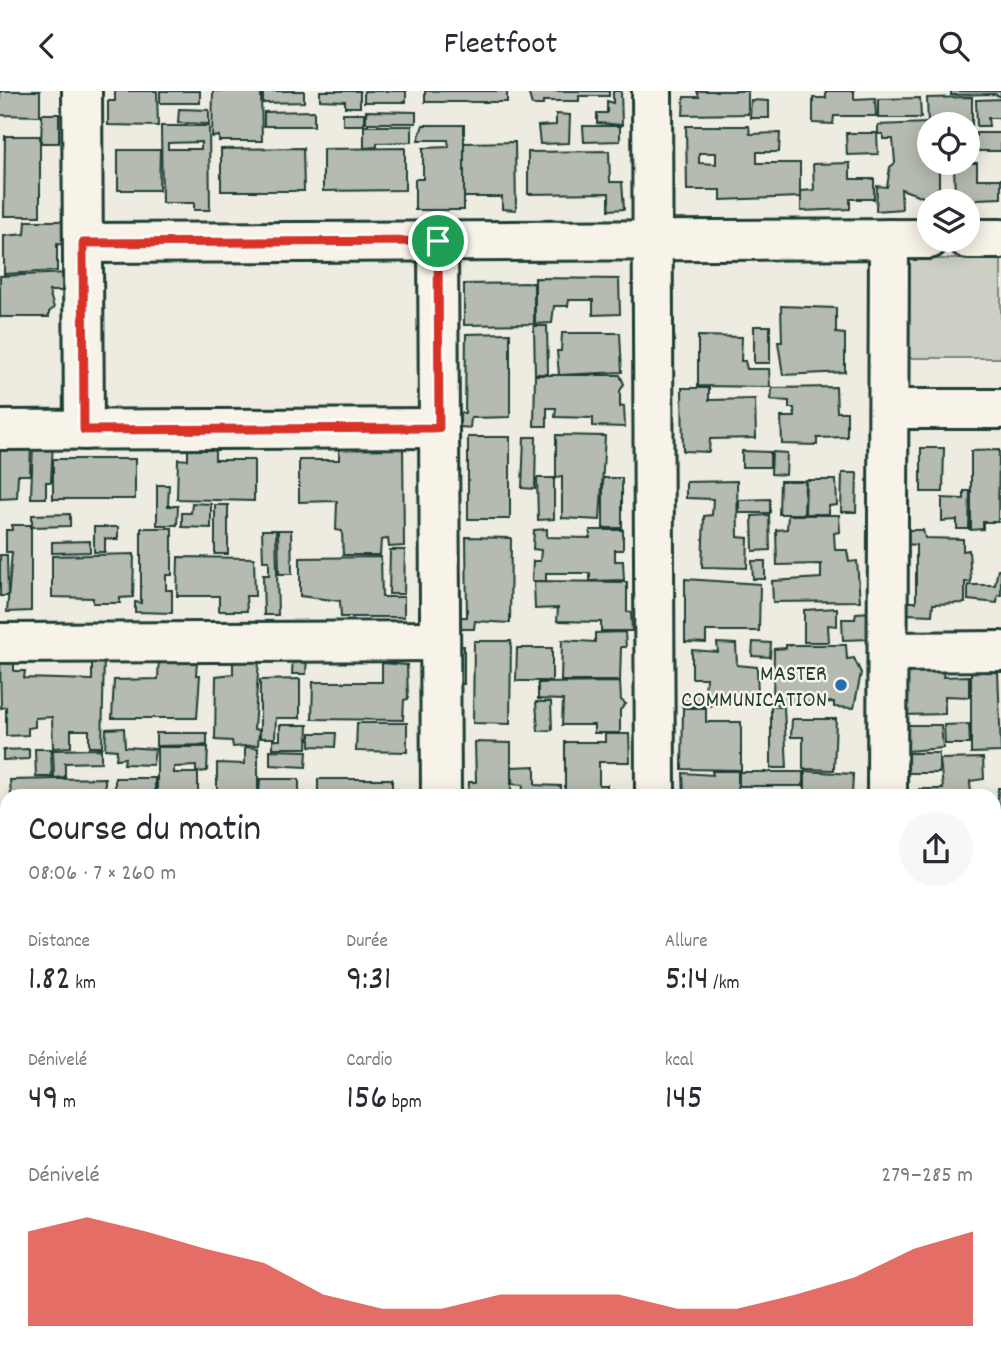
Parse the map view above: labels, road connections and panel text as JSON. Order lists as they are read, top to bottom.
{
  "places": ["MASTER COMMUNICATION"],
  "page": {
    "header": "Fleetfoot",
    "heading": ["Course du matin", "08:06 · 7 × 260 m"],
    "stats": [
      ["Distance", "1.82 km"],
      ["Durée", "9:31"],
      ["Allure", "5:14 /km"],
      ["Dénivelé", "49 m"],
      ["Cardio", "156 bpm"],
      ["kcal", "145"]
    ],
    "chart": ["Dénivelé", "279–285 m"]
  }
}
